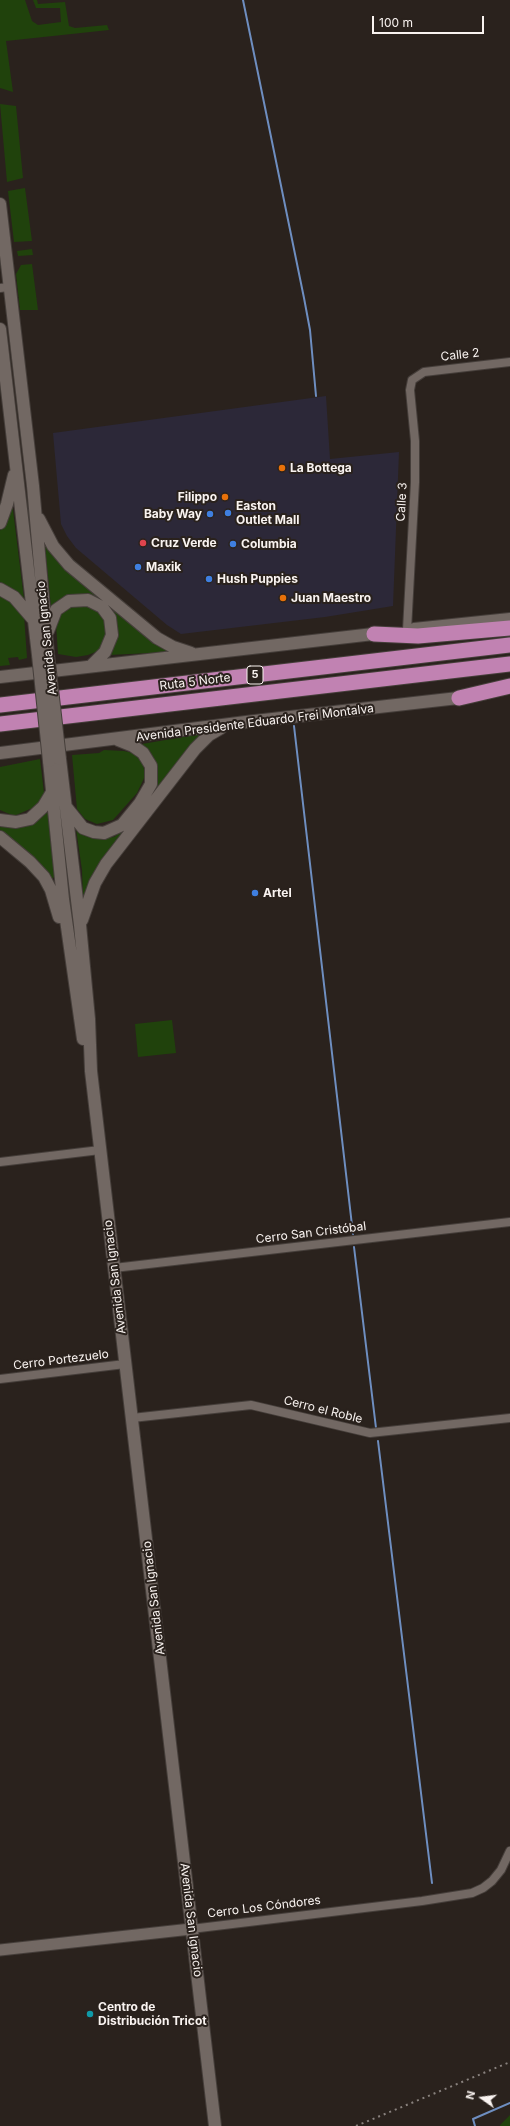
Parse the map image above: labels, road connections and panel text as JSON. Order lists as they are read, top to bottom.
{
  "streets": {
    "highway": ["5", "Ruta 5 Norte"],
    "main road": ["Avenida San Ignacio", "Avenida Presidente Eduardo Frei Montalva"],
    "street": [
      "Calle 2",
      "Calle 3",
      "Cerro San Cristóbal",
      "Cerro Portezuelo",
      "Cerro el Roble",
      "Cerro Los Cóndores"
    ]
  },
  "crossings": [
    ["Calle 2", "Calle 3"],
    ["Avenida San Ignacio", "Cerro San Cristóbal"],
    ["Avenida San Ignacio", "Cerro Portezuelo"],
    ["Avenida San Ignacio", "Cerro el Roble"],
    ["Avenida San Ignacio", "Cerro Los Cóndores"]
  ],
  "places": [
    "La Bottega",
    "Filippo",
    "Easton Outlet Mall",
    "Baby Way",
    "Cruz Verde",
    "Columbia",
    "Maxik",
    "Hush Puppies",
    "Juan Maestro",
    "Artel",
    "Centro de Distribución Tricot"
  ],
  "scale_bar": "100 m",
  "north": "left"
}
